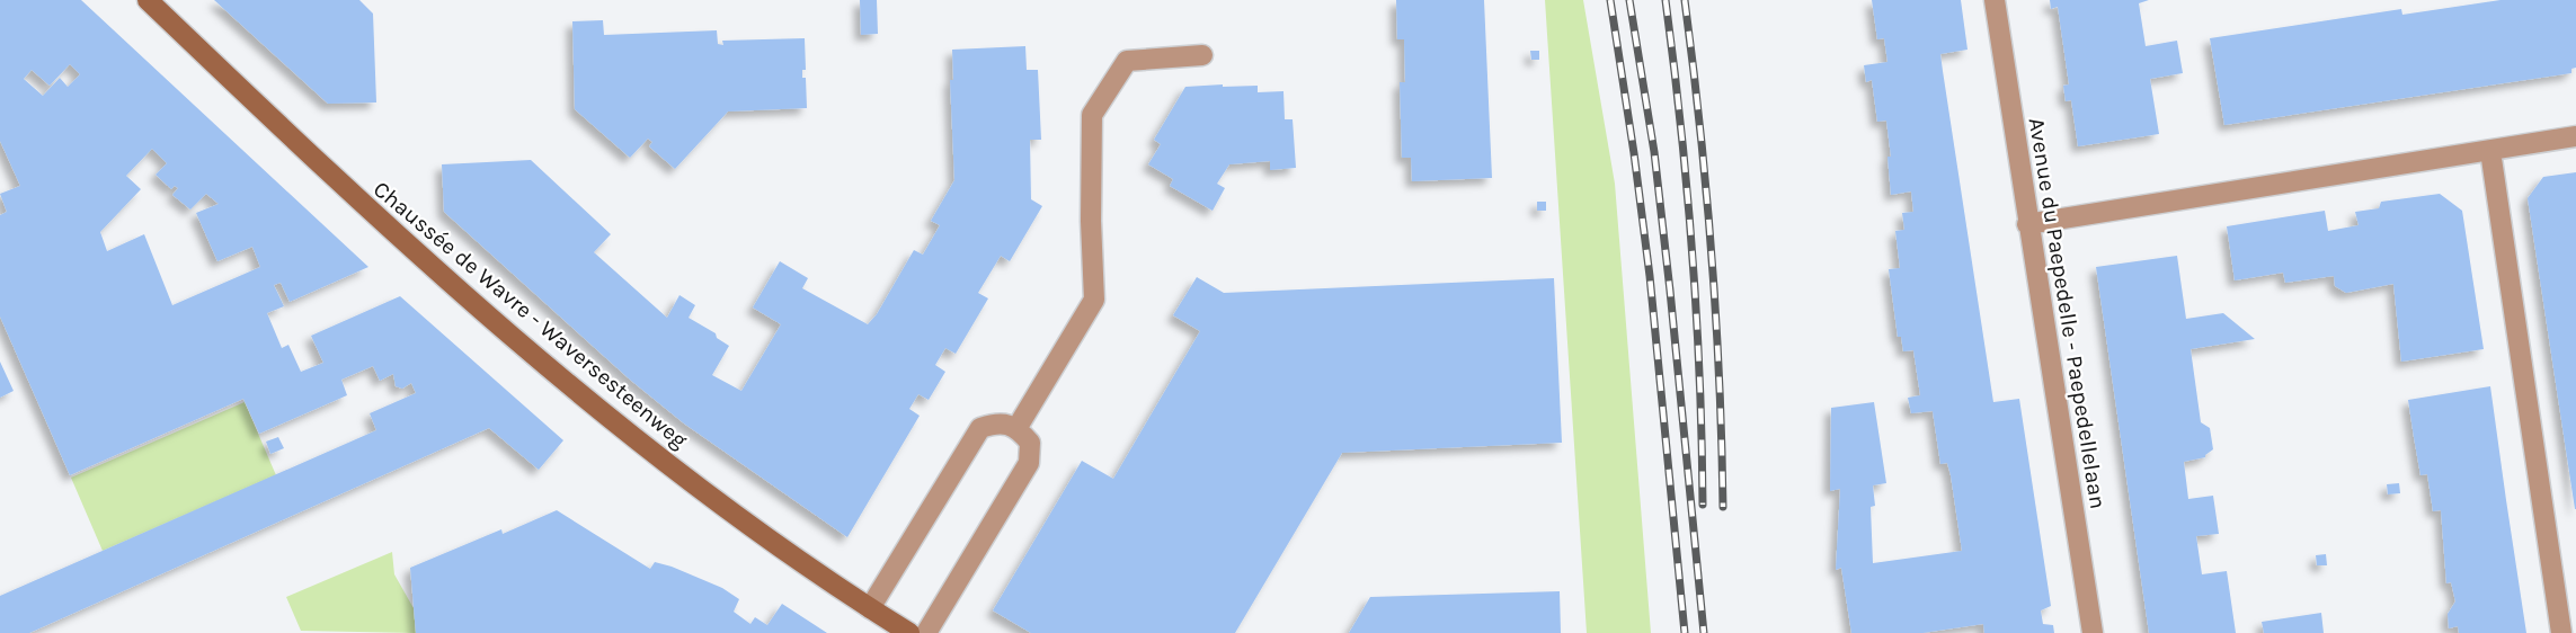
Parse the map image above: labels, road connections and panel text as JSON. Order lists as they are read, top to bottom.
{
  "streets": {
    "main road": ["Chaussée de Wavre - Waversesteenweg"],
    "street": ["Avenue du Paepedelle - Paepedellelaan"]
  }
}
